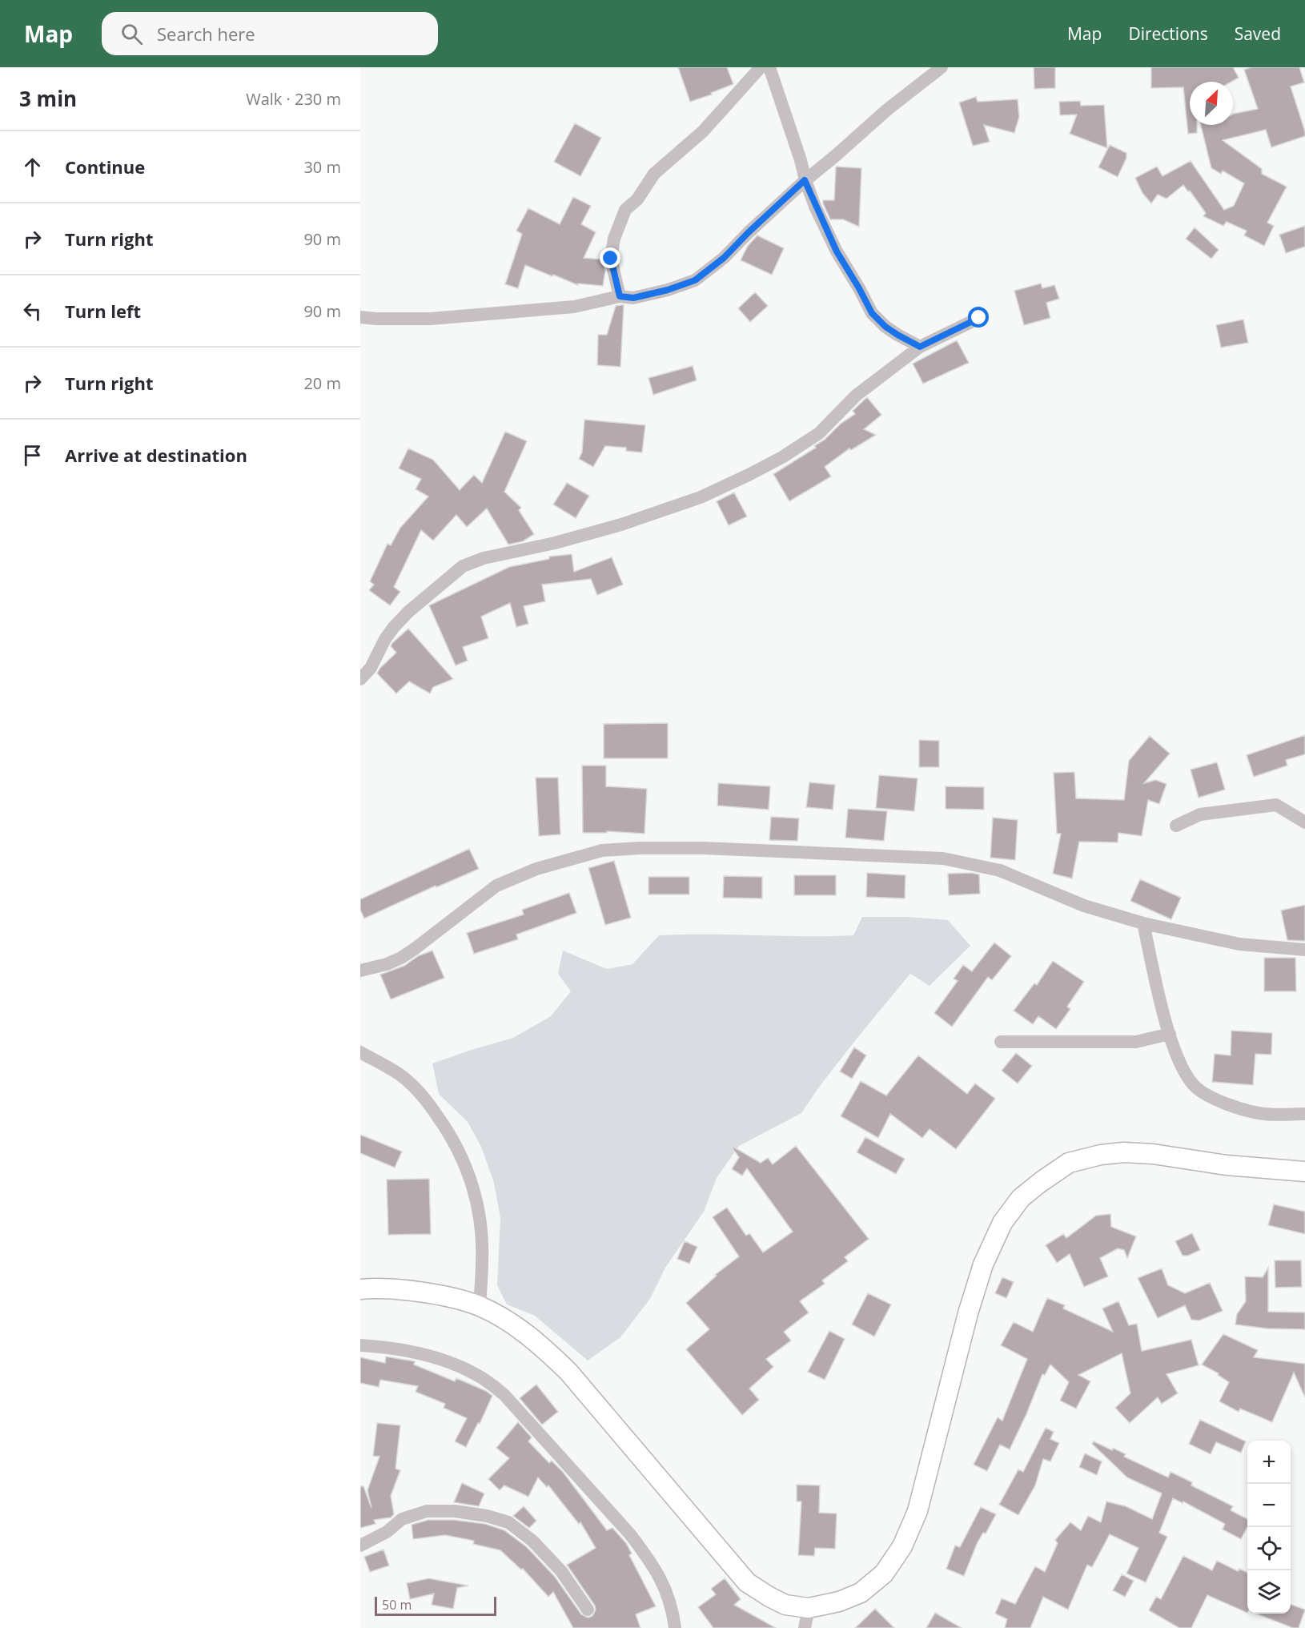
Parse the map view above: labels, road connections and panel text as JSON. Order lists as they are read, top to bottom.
{
  "scale_bar": "50 m",
  "north": "top right",
  "page": {
    "header": "Map",
    "search": "Search here",
    "nav": ["Map", "Directions", "Saved"],
    "heading": ["3 min", "Walk · 230 m"],
    "list": [
      ["Continue", "30 m"],
      ["Turn right", "90 m"],
      ["Turn left", "90 m"],
      ["Turn right", "20 m"],
      "Arrive at destination"
    ],
    "map_buttons": ["+", "−"],
    "scale": "50 m"
  }
}
